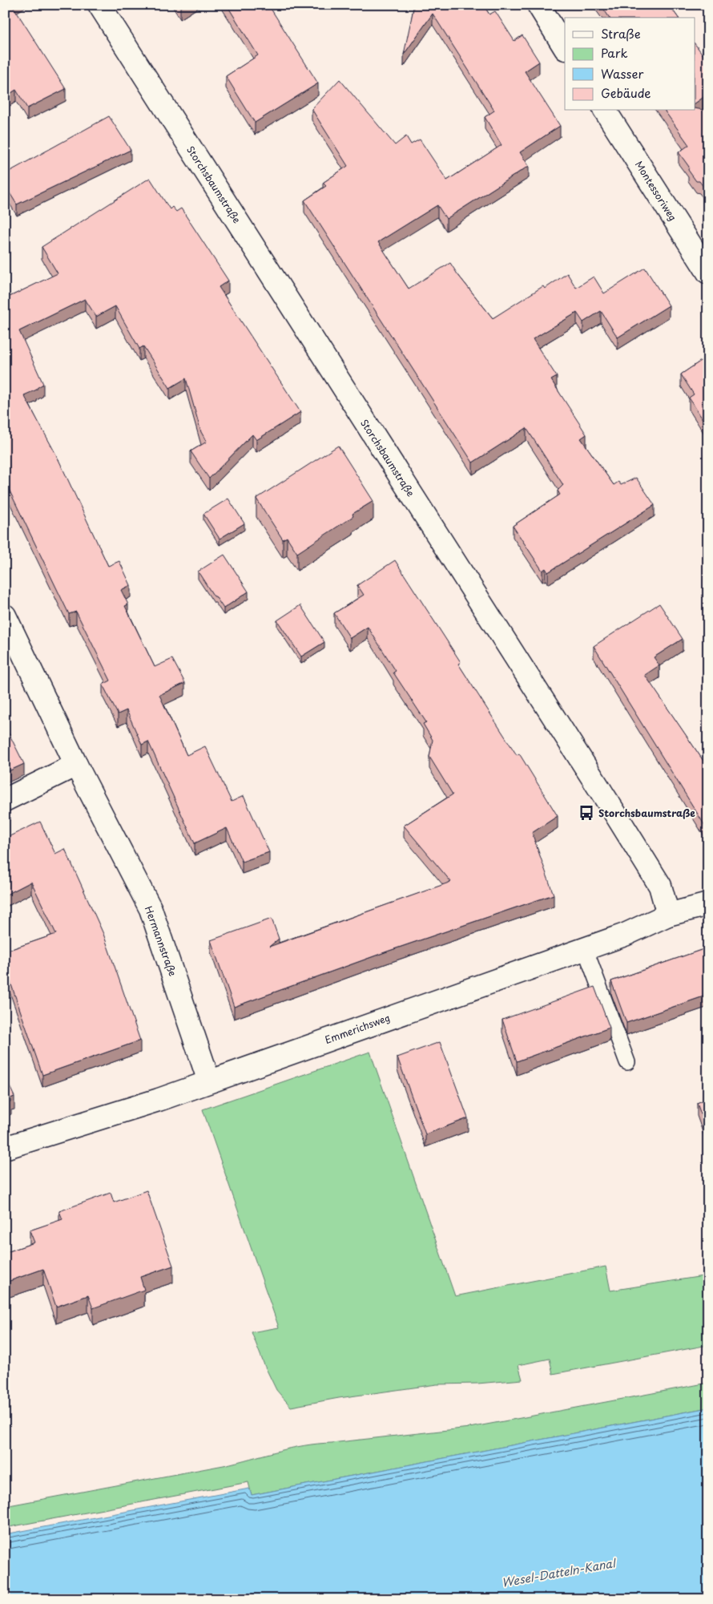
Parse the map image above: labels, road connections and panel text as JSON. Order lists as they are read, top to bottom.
{
  "streets": {
    "street": [
      "Storchsbaumstraße",
      "Montessoriweg",
      "Hermannstraße",
      "Emmerichsweg"
    ]
  },
  "crossings": [
    ["Storchsbaumstraße", "Emmerichsweg"],
    ["Hermannstraße", "Emmerichsweg"]
  ],
  "water": ["Wesel-Datteln-Kanal"],
  "places": {
    "bus stop": ["Storchsbaumstraße"]
  },
  "legend": [
    "Straße",
    "Park",
    "Wasser",
    "Gebäude"
  ]
}
